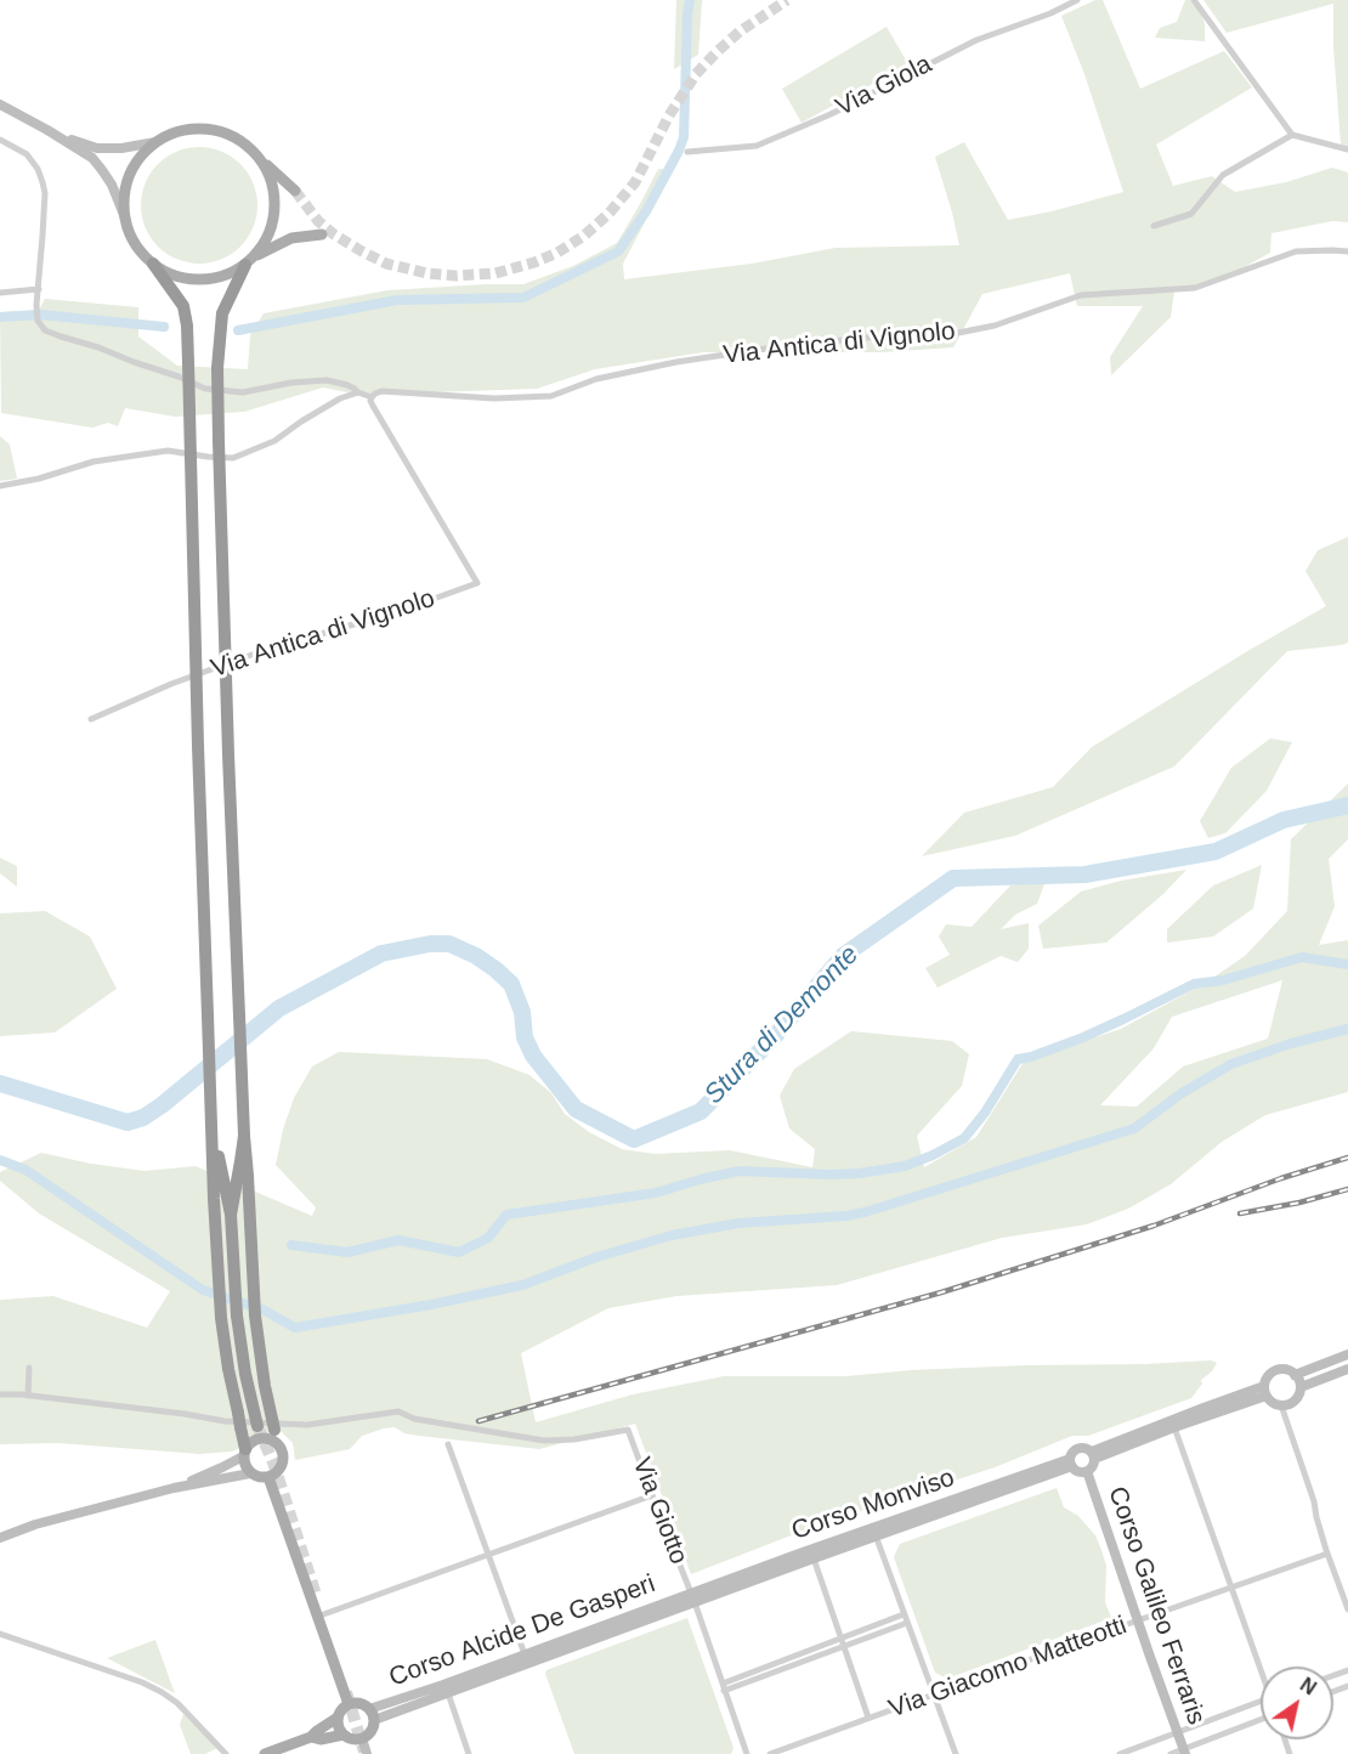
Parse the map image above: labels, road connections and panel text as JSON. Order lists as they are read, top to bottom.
{
  "streets": {
    "main road": ["Corso Monviso", "Corso Galileo Ferraris", "Corso Alcide De Gasperi"],
    "street": [
      "Via Giola",
      "Via Antica di Vignolo",
      "Via Giotto",
      "Via Giacomo Matteotti"
    ]
  },
  "crossings": [
    ["Corso Monviso", "Via Giotto"],
    ["Corso Monviso", "Corso Galileo Ferraris"],
    ["Corso Monviso", "Corso Alcide De Gasperi"],
    ["Via Giotto", "Corso Alcide De Gasperi"],
    ["Corso Galileo Ferraris", "Via Giacomo Matteotti"]
  ],
  "water": ["Stura di Demonte"],
  "north": "top right"
}
